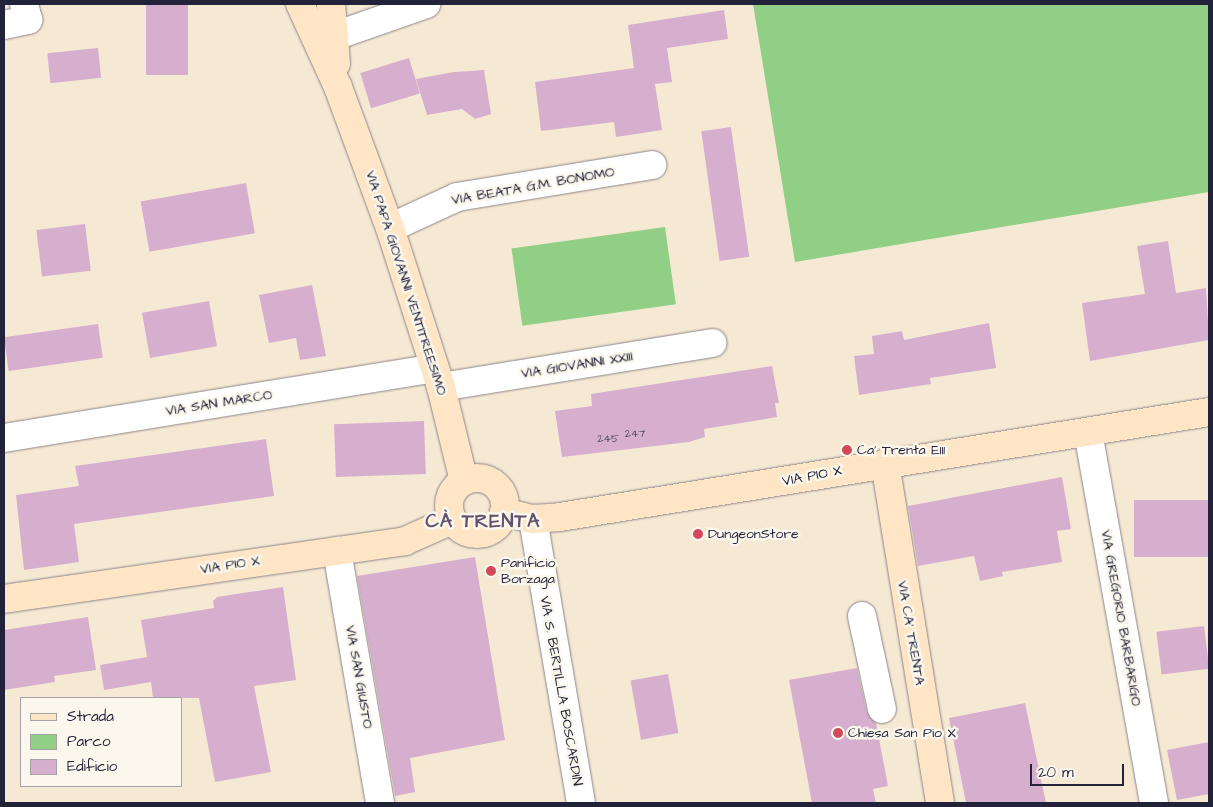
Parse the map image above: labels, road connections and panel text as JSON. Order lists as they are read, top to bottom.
{
  "streets": {
    "street": [
      "VIA BEATA G.M. BONOMO",
      "VIA PAPA GIOVANNI VENTITREESIMO",
      "VIA GIOVANNI XXIII",
      "VIA SAN MARCO",
      "VIA PIO X",
      "VIA GREGORIO BARBARIGO",
      "VIA CA' TRENTA",
      "VIA SAN GIUSTO",
      "VIA S. BERTILLA BOSCARDIN"
    ]
  },
  "crossings": [
    ["VIA BEATA G.M. BONOMO", "VIA PAPA GIOVANNI VENTITREESIMO"],
    ["VIA PAPA GIOVANNI VENTITREESIMO", "VIA GIOVANNI XXIII"],
    ["VIA PAPA GIOVANNI VENTITREESIMO", "VIA SAN MARCO"],
    ["VIA PAPA GIOVANNI VENTITREESIMO", "VIA PIO X"],
    ["VIA GIOVANNI XXIII", "VIA SAN MARCO"],
    ["VIA PIO X", "VIA GREGORIO BARBARIGO"],
    ["VIA PIO X", "VIA CA' TRENTA"],
    ["VIA PIO X", "VIA SAN GIUSTO"],
    ["VIA PIO X", "VIA S. BERTILLA BOSCARDIN"]
  ],
  "districts": ["CÀ TRENTA"],
  "places": [
    "Ca' Trenta E111",
    "DungeonStore",
    "Panificio Borzaga",
    "Chiesa San Pio X"
  ],
  "house_numbers": ["247", "245"],
  "legend": ["Strada", "Parco", "Edificio"],
  "scale_bar": "20 m"
}
